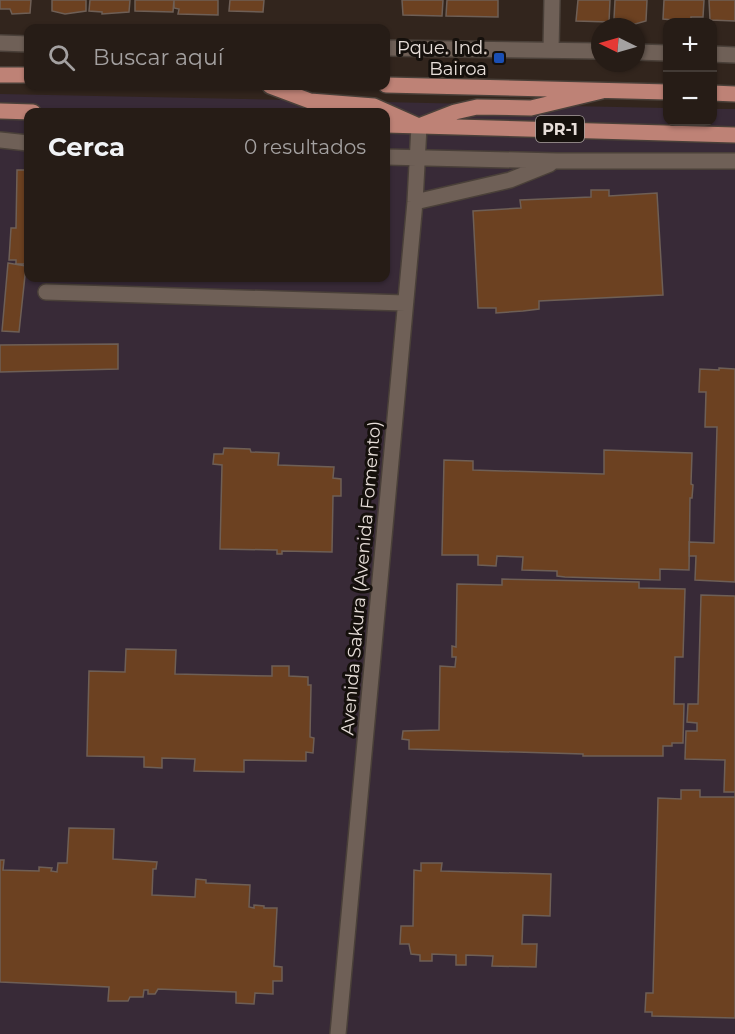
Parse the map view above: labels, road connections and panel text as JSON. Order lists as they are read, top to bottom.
{
  "streets": {
    "main road": ["PR-1"],
    "street": ["Avenida Sakura (Avenida Fomento)"]
  },
  "crossings": [
    ["PR-1", "Avenida Sakura (Avenida Fomento)"]
  ],
  "places": {
    "transit": ["Pque. Ind. Bairoa"]
  },
  "north": "left",
  "page": {
    "map_buttons": ["+", "−"],
    "search": "Buscar aquí",
    "heading": ["Cerca", "0 resultados"]
  }
}
